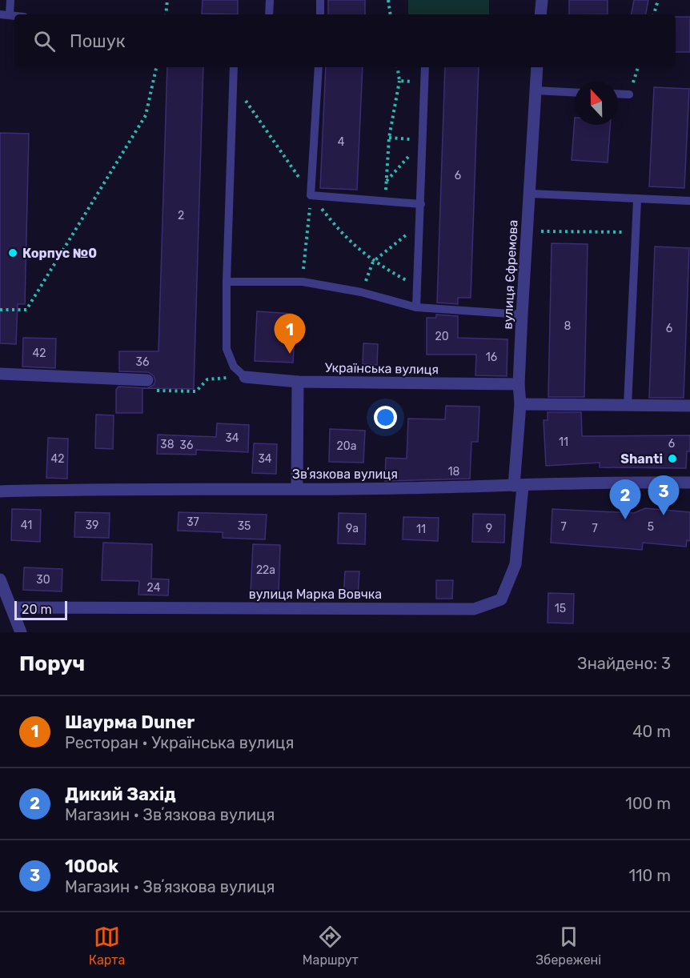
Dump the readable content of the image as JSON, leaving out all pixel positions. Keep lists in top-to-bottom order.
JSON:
{
  "streets": {
    "street": [
      "вулиця Єфремова",
      "Українська вулиця",
      "Звʼязкова вулиця",
      "вулиця Марка Вовчка"
    ]
  },
  "crossings": [
    ["вулиця Єфремова", "Українська вулиця"],
    ["вулиця Єфремова", "Звʼязкова вулиця"],
    ["вулиця Єфремова", "вулиця Марка Вовчка"],
    ["Звʼязкова вулиця", "вулиця Марка Вовчка"]
  ],
  "places": ["Корпус №0", "Shanti"],
  "house_numbers": [
    "4",
    "6",
    "2",
    "8",
    "6",
    "20",
    "42",
    "16",
    "36",
    "34",
    "11",
    "6",
    "38",
    "36",
    "20а",
    "42",
    "34",
    "18",
    "37",
    "41",
    "39",
    "35",
    "7",
    "5",
    "9а",
    "9",
    "7",
    "11",
    "22а",
    "30",
    "24",
    "15"
  ],
  "scale_bar": "20 m",
  "north": "top",
  "page": {
    "search": "Пошук",
    "pins": ["1", "3", "2"],
    "scale": "20 m",
    "heading": ["Поруч", "Знайдено: 3"],
    "list": [
      {
        "mark": "1",
        "name": "Шаурма Duner",
        "note": "Ресторан · Українська вулиця",
        "value": "40 m"
      },
      {
        "mark": "2",
        "name": "Дикий Захід",
        "note": "Магазин · Звʼязкова вулиця",
        "value": "100 m"
      },
      {
        "mark": "3",
        "name": "100ok",
        "note": "Магазин · Звʼязкова вулиця",
        "value": "110 m"
      }
    ],
    "nav": ["Карта", "Маршрут", "Збережені"]
  }
}
